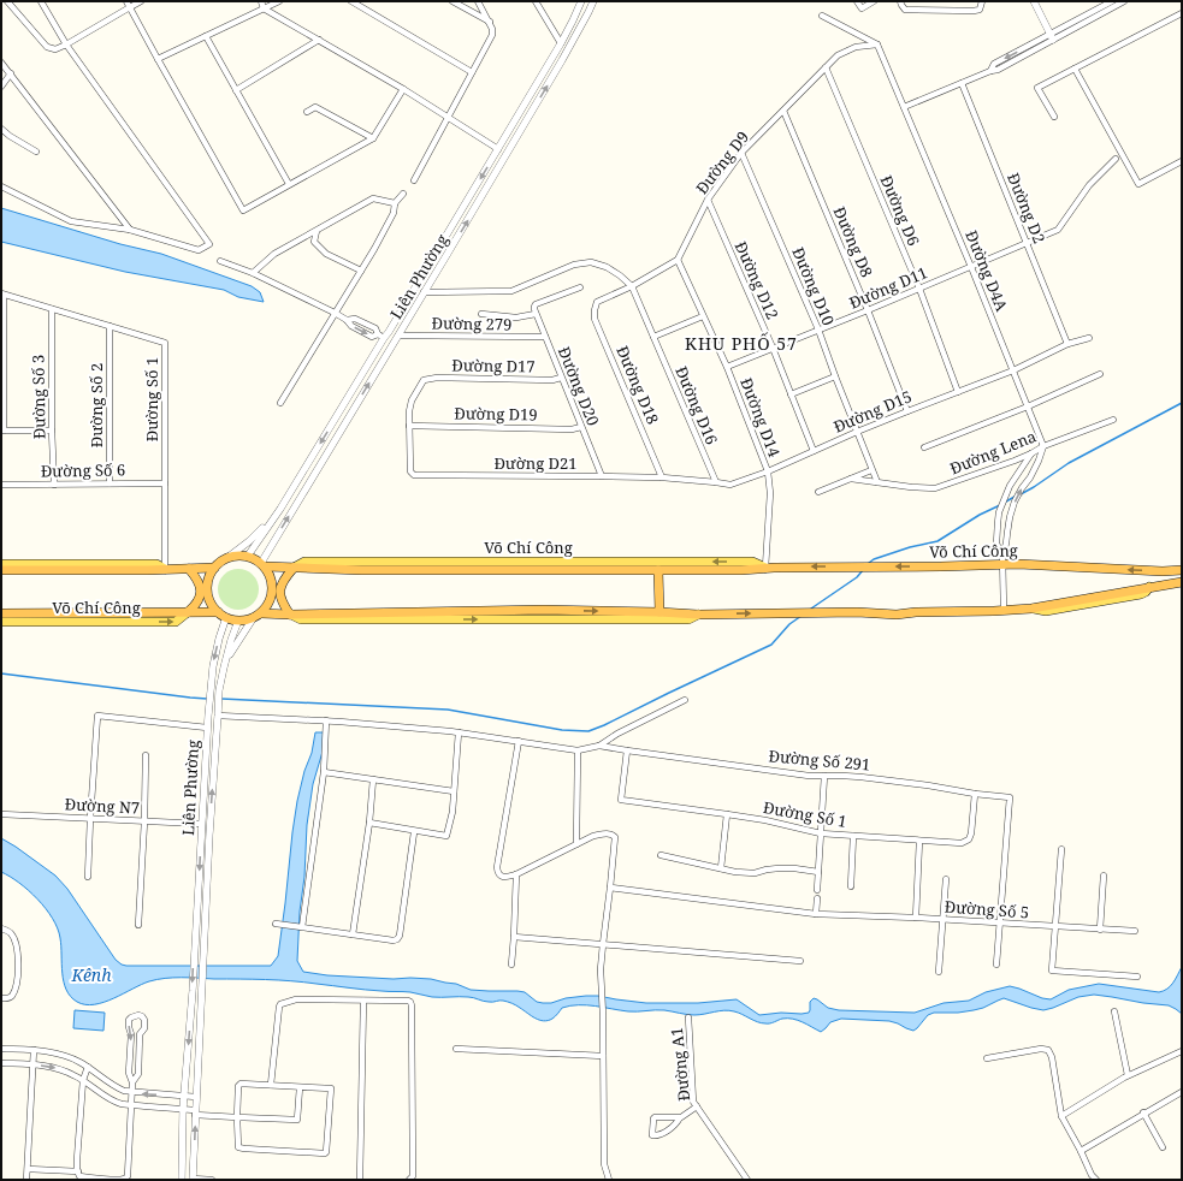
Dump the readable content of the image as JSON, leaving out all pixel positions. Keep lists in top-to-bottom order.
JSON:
{
  "streets": {
    "highway": ["Võ Chí Công"],
    "street": [
      "Đường D9",
      "Đường D2",
      "Đường D6",
      "Đường D8",
      "Đường D4A",
      "Liên Phường",
      "Đường D12",
      "Đường D10",
      "Đường D11",
      "Đường 279",
      "Đường D17",
      "Đường D18",
      "Đường D20",
      "Đường Số 3",
      "Đường Số 1",
      "Đường Số 2",
      "Đường D16",
      "Đường D15",
      "Đường D19",
      "Đường D14",
      "Đường Lena",
      "Đường D21",
      "Đường Số 6",
      "Đường Số 291",
      "Đường N7",
      "Đường Số 5",
      "Đường A1"
    ]
  },
  "crossings": [
    ["Đường D9", "Đường D6"],
    ["Đường D9", "Đường D8"],
    ["Đường D9", "Đường D4A"],
    ["Đường D9", "Đường D12"],
    ["Đường D9", "Đường D10"],
    ["Đường D9", "Đường D14"],
    ["Đường D2", "Đường D11"],
    ["Đường D2", "Đường D15"],
    ["Đường D6", "Đường D11"],
    ["Đường D6", "Đường D15"],
    ["Đường D8", "Đường D11"],
    ["Đường D8", "Đường D15"],
    ["Đường D4A", "Đường D11"],
    ["Đường D4A", "Đường D15"],
    ["Đường D4A", "Đường Lena"],
    ["Liên Phường", "Đường 279"],
    ["Liên Phường", "Võ Chí Công"],
    ["Liên Phường", "Đường N7"],
    ["Đường D12", "Đường D11"],
    ["Đường D12", "Đường D15"],
    ["Đường D10", "Đường D11"],
    ["Đường D10", "Đường D15"],
    ["Đường D10", "Đường Lena"],
    ["Đường D11", "Đường D14"],
    ["Đường 279", "Đường D20"],
    ["Đường D17", "Đường D20"],
    ["Đường D17", "Đường D19"],
    ["Đường D17", "Đường D21"],
    ["Đường D18", "Đường D16"],
    ["Đường D18", "Đường D15"],
    ["Đường D18", "Đường D21"],
    ["Đường D20", "Đường D19"],
    ["Đường D20", "Đường D21"],
    ["Đường Số 3", "Đường Số 1"],
    ["Đường Số 3", "Đường Số 6"],
    ["Đường Số 1", "Đường Số 2"],
    ["Đường Số 1", "Đường Số 6"],
    ["Đường Số 1", "Đường Số 291"],
    ["Đường Số 2", "Đường Số 6"],
    ["Đường D16", "Đường D15"],
    ["Đường D15", "Đường D14"],
    ["Đường D15", "Đường D21"],
    ["Đường D19", "Đường D21"],
    ["Đường D14", "Võ Chí Công"],
    ["Đường Số 291", "Đường Số 5"]
  ],
  "districts": ["KHU PHỐ 57"],
  "water": ["Kênh"]
}
